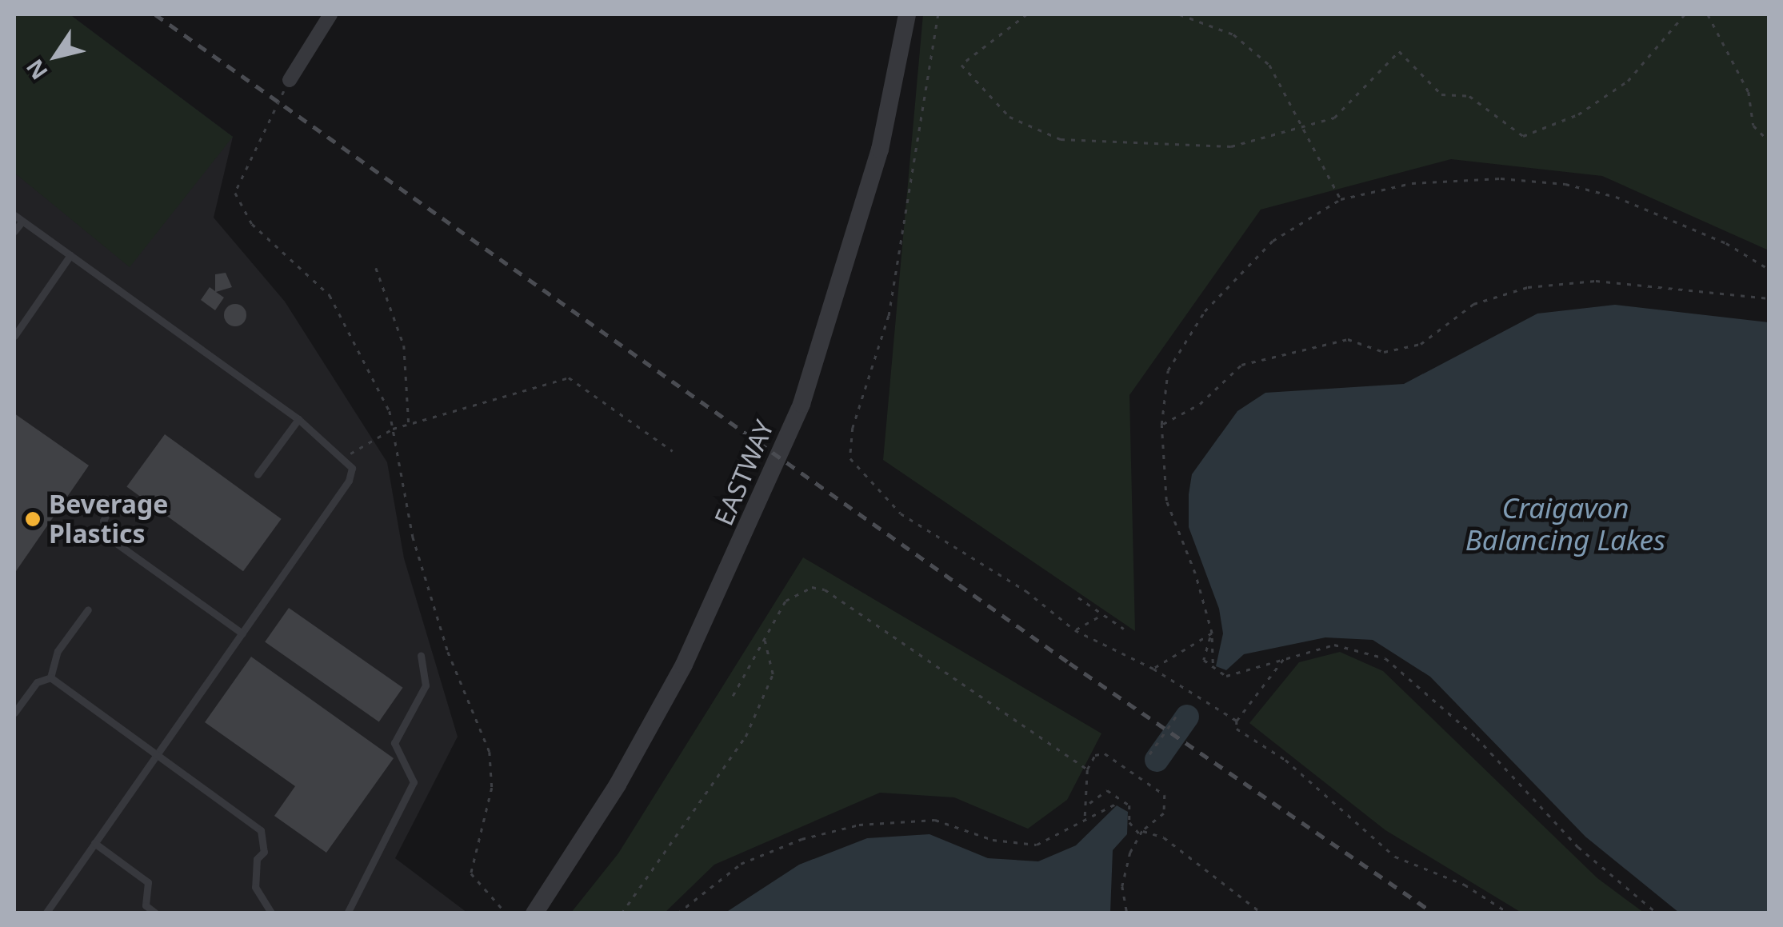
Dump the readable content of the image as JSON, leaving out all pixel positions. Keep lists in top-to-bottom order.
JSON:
{
  "streets": {
    "street": ["EASTWAY"]
  },
  "water": ["Craigavon Balancing Lakes"],
  "places": ["Beverage Plastics"],
  "north": "bottom left"
}
